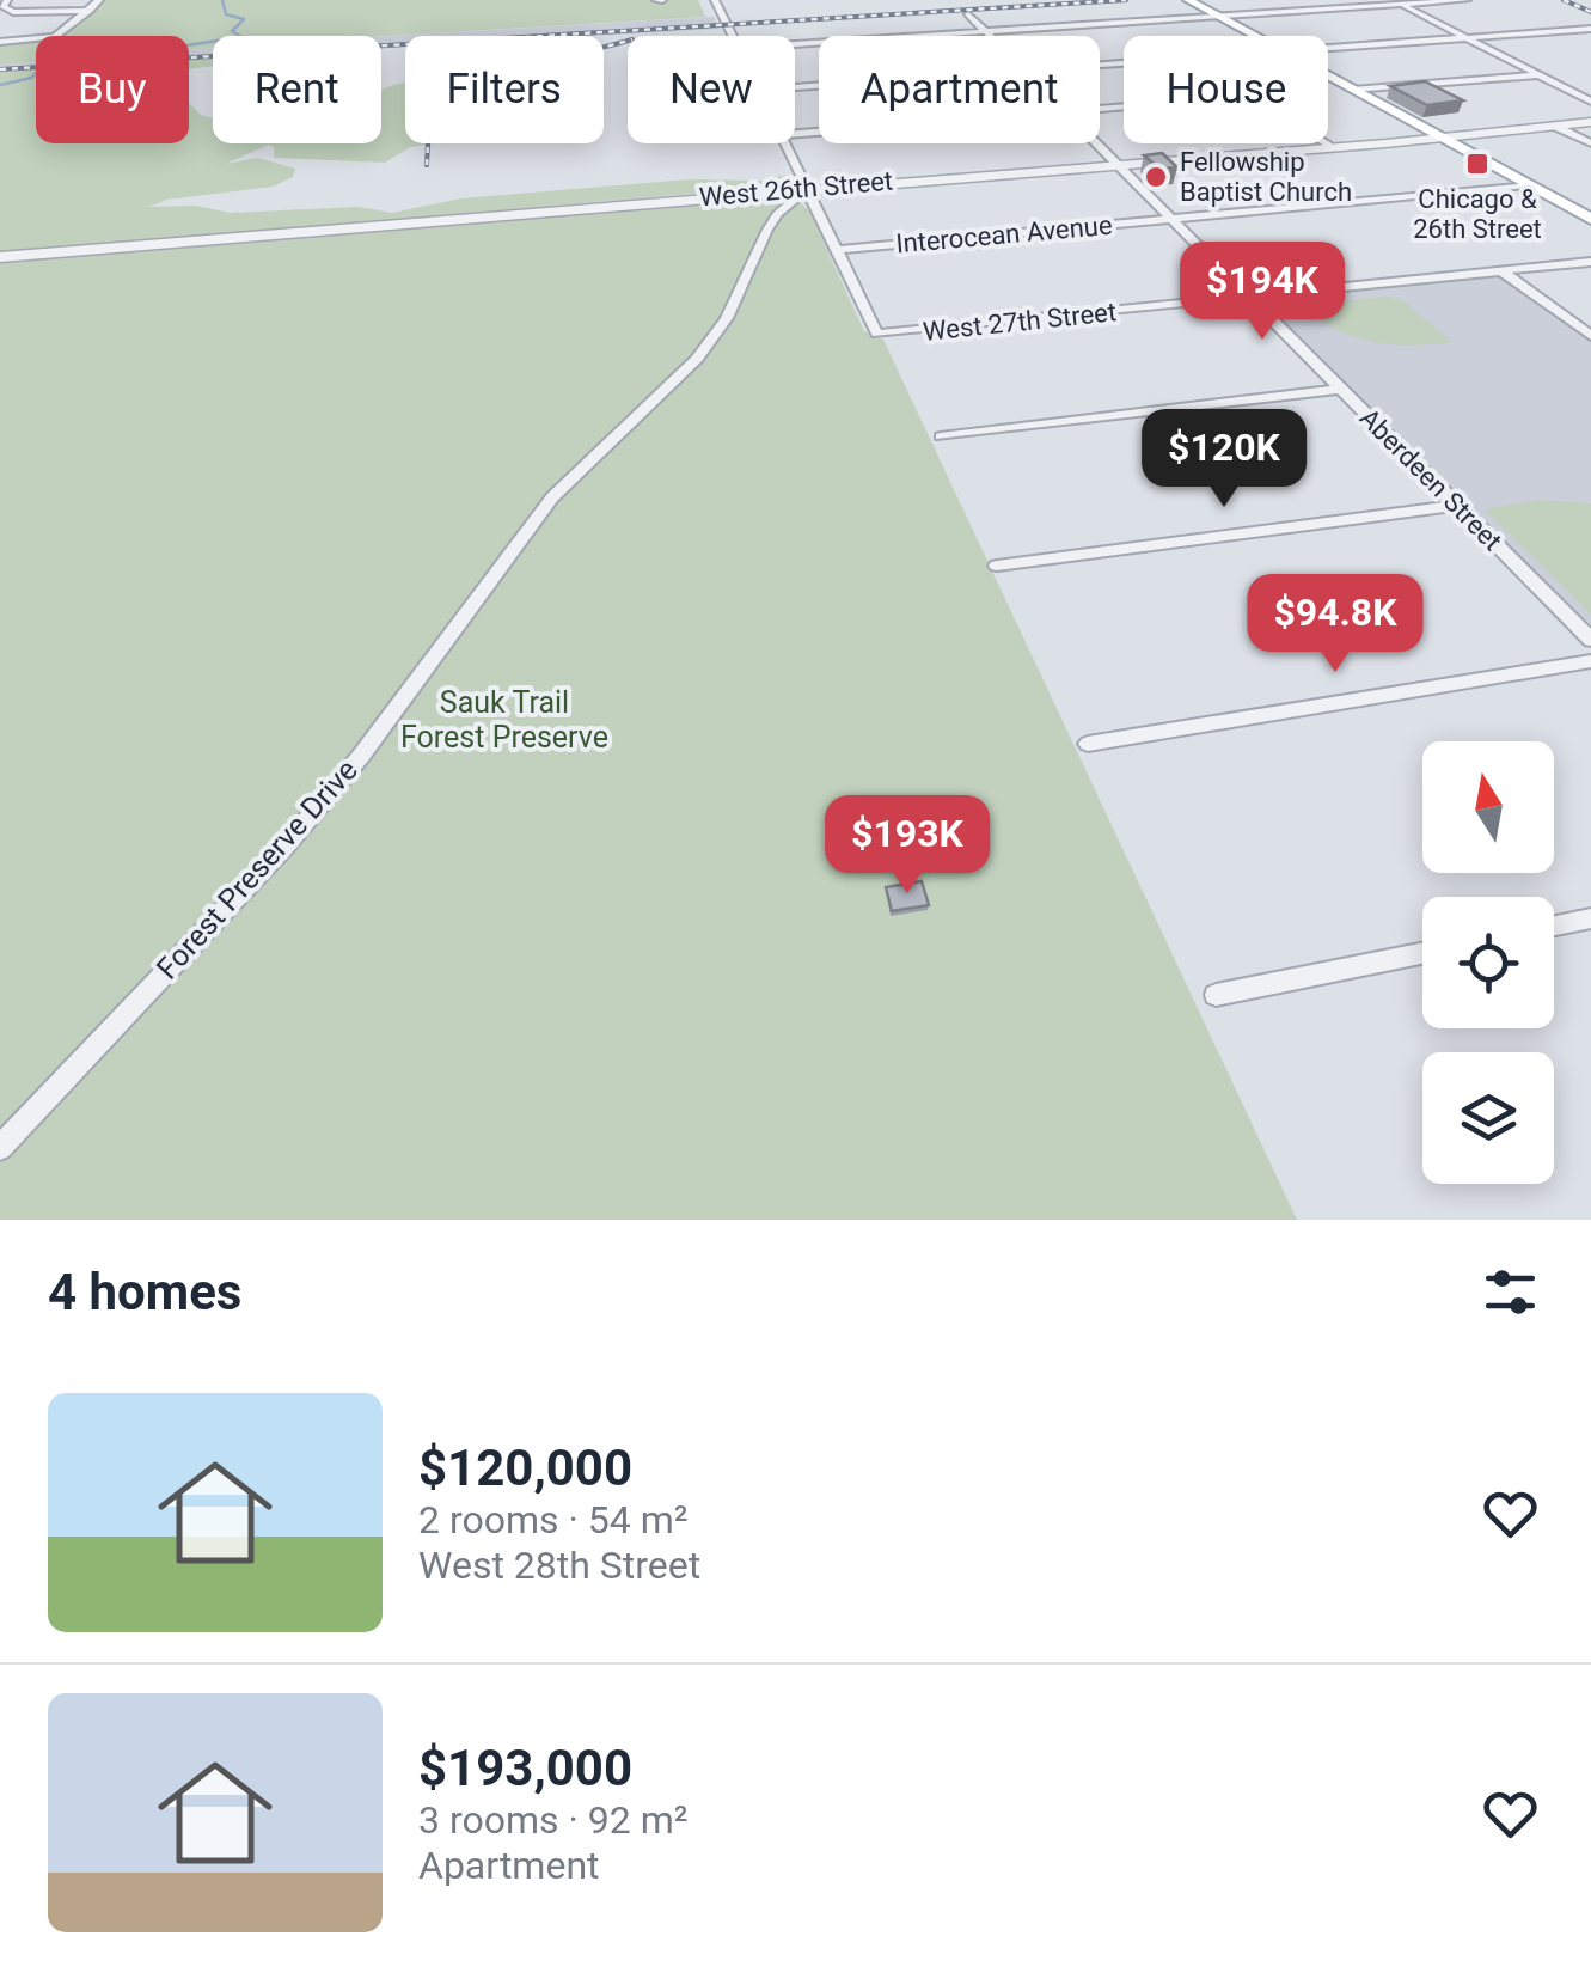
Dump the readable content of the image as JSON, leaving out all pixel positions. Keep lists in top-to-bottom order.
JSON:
{
  "streets": {
    "street": [
      "West 26th Street",
      "Interocean Avenue",
      "West 27th Street",
      "Aberdeen Street",
      "Forest Preserve Drive"
    ]
  },
  "crossings": [
    ["West 26th Street", "Aberdeen Street"],
    ["West 26th Street", "Forest Preserve Drive"],
    ["Interocean Avenue", "West 27th Street"],
    ["Interocean Avenue", "Aberdeen Street"],
    ["West 27th Street", "Aberdeen Street"]
  ],
  "parks": ["Sauk Trail Forest Preserve"],
  "places": {
    "transit": ["Chicago & 26th Street"],
    "other": ["Fellowship Baptist Church"]
  },
  "north": "top",
  "page": {
    "chip": [
      "Buy",
      "Rent",
      "Filters",
      "New",
      "Apartment",
      "House"
    ],
    "price": [
      "$194K",
      "$120K",
      "$94.8K",
      "$193K"
    ],
    "heading": "4 homes",
    "list": [
      {
        "name": "$120,000",
        "note": "2 rooms · 54 m² · West 28th Street"
      },
      {
        "name": "$193,000",
        "note": "3 rooms · 92 m² · Apartment"
      }
    ]
  }
}
